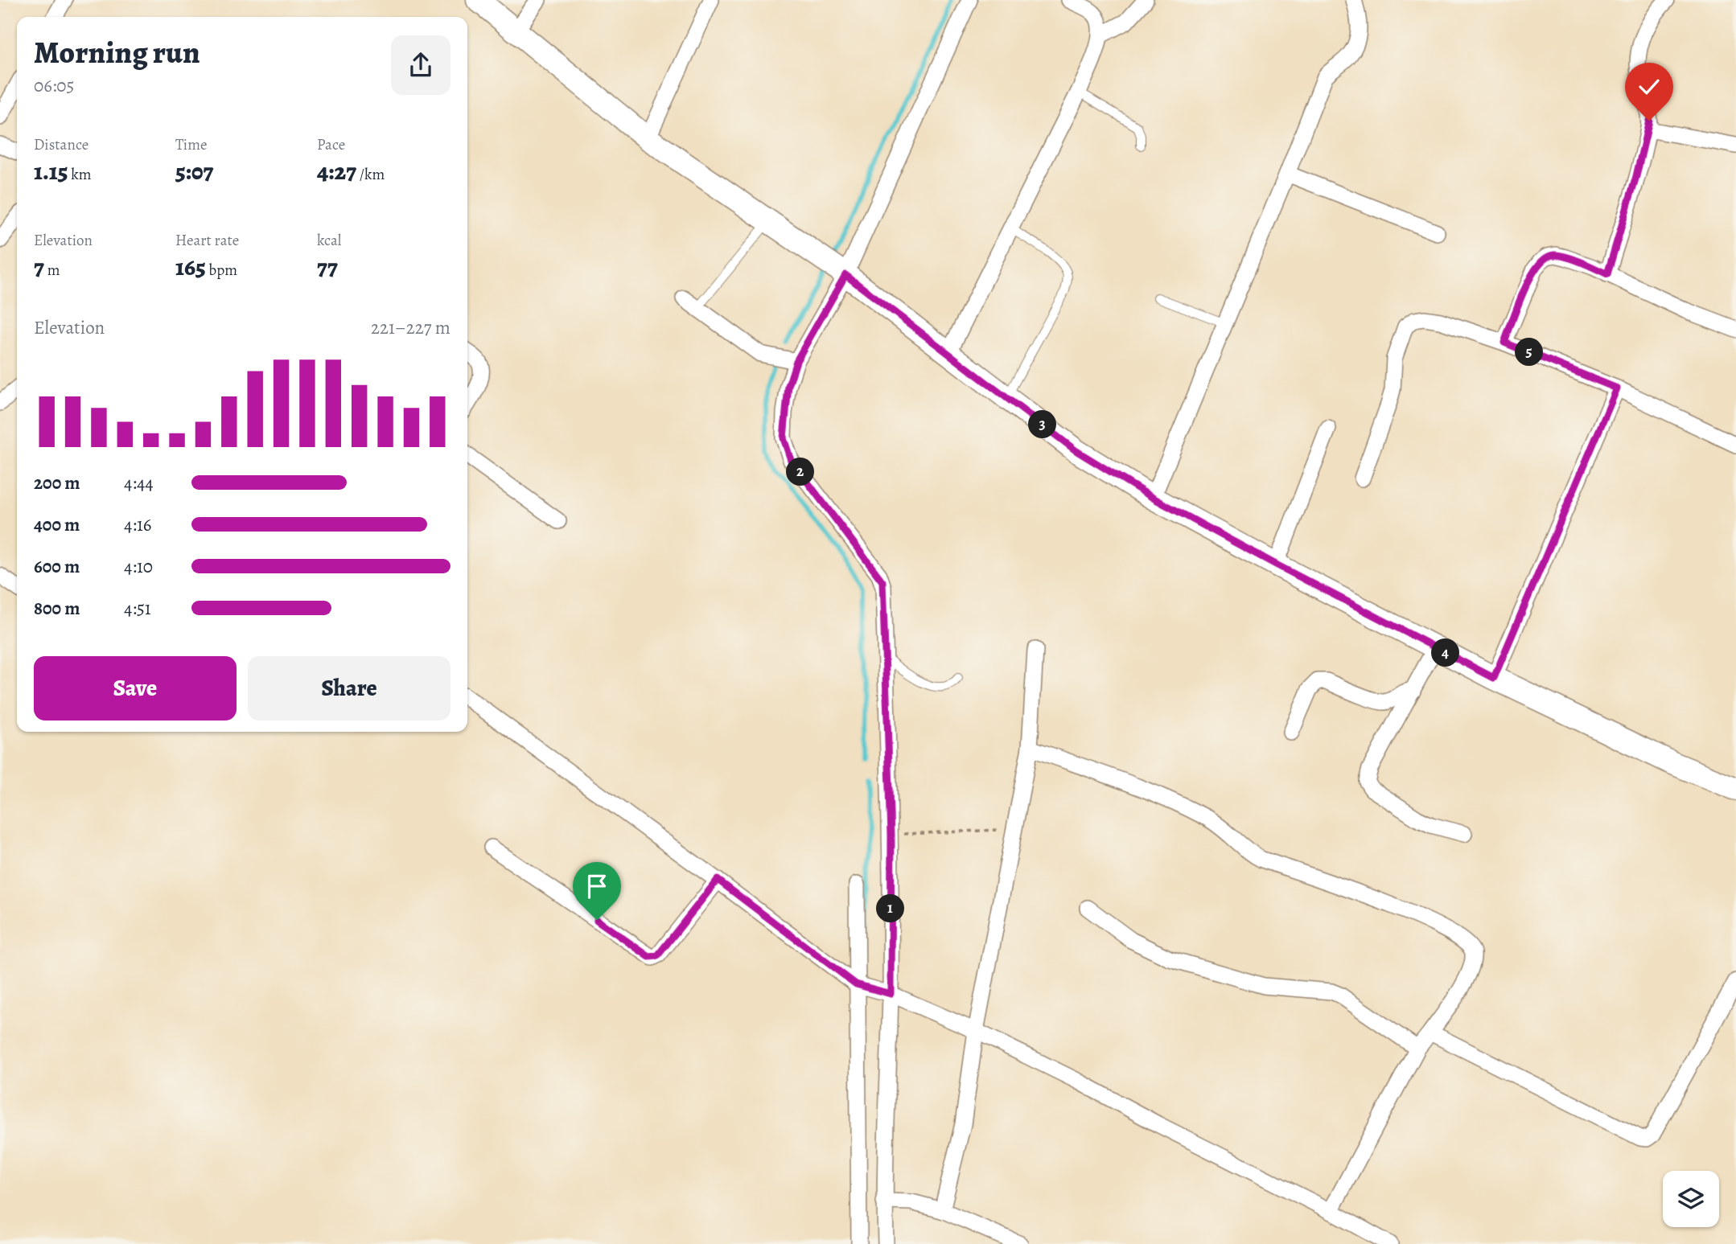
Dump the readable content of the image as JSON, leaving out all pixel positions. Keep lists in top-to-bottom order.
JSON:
{
  "page": {
    "heading": ["Morning run", "06:05"],
    "stats": [
      ["Distance", "1.15 km"],
      ["Time", "5:07"],
      ["Pace", "4:27 /km"],
      ["Elevation", "7 m"],
      ["Heart rate", "165 bpm"],
      ["kcal", "77"]
    ],
    "chart": ["Elevation", "221–227 m"],
    "pins": [
      "5",
      "3",
      "2",
      "4",
      "1"
    ],
    "list": [
      {
        "name": "200 m",
        "note": "4:44"
      },
      {
        "name": "400 m",
        "note": "4:16"
      },
      {
        "name": "600 m",
        "note": "4:10"
      },
      {
        "name": "800 m",
        "note": "4:51"
      }
    ],
    "buttons": ["Save", "Share"]
  }
}
